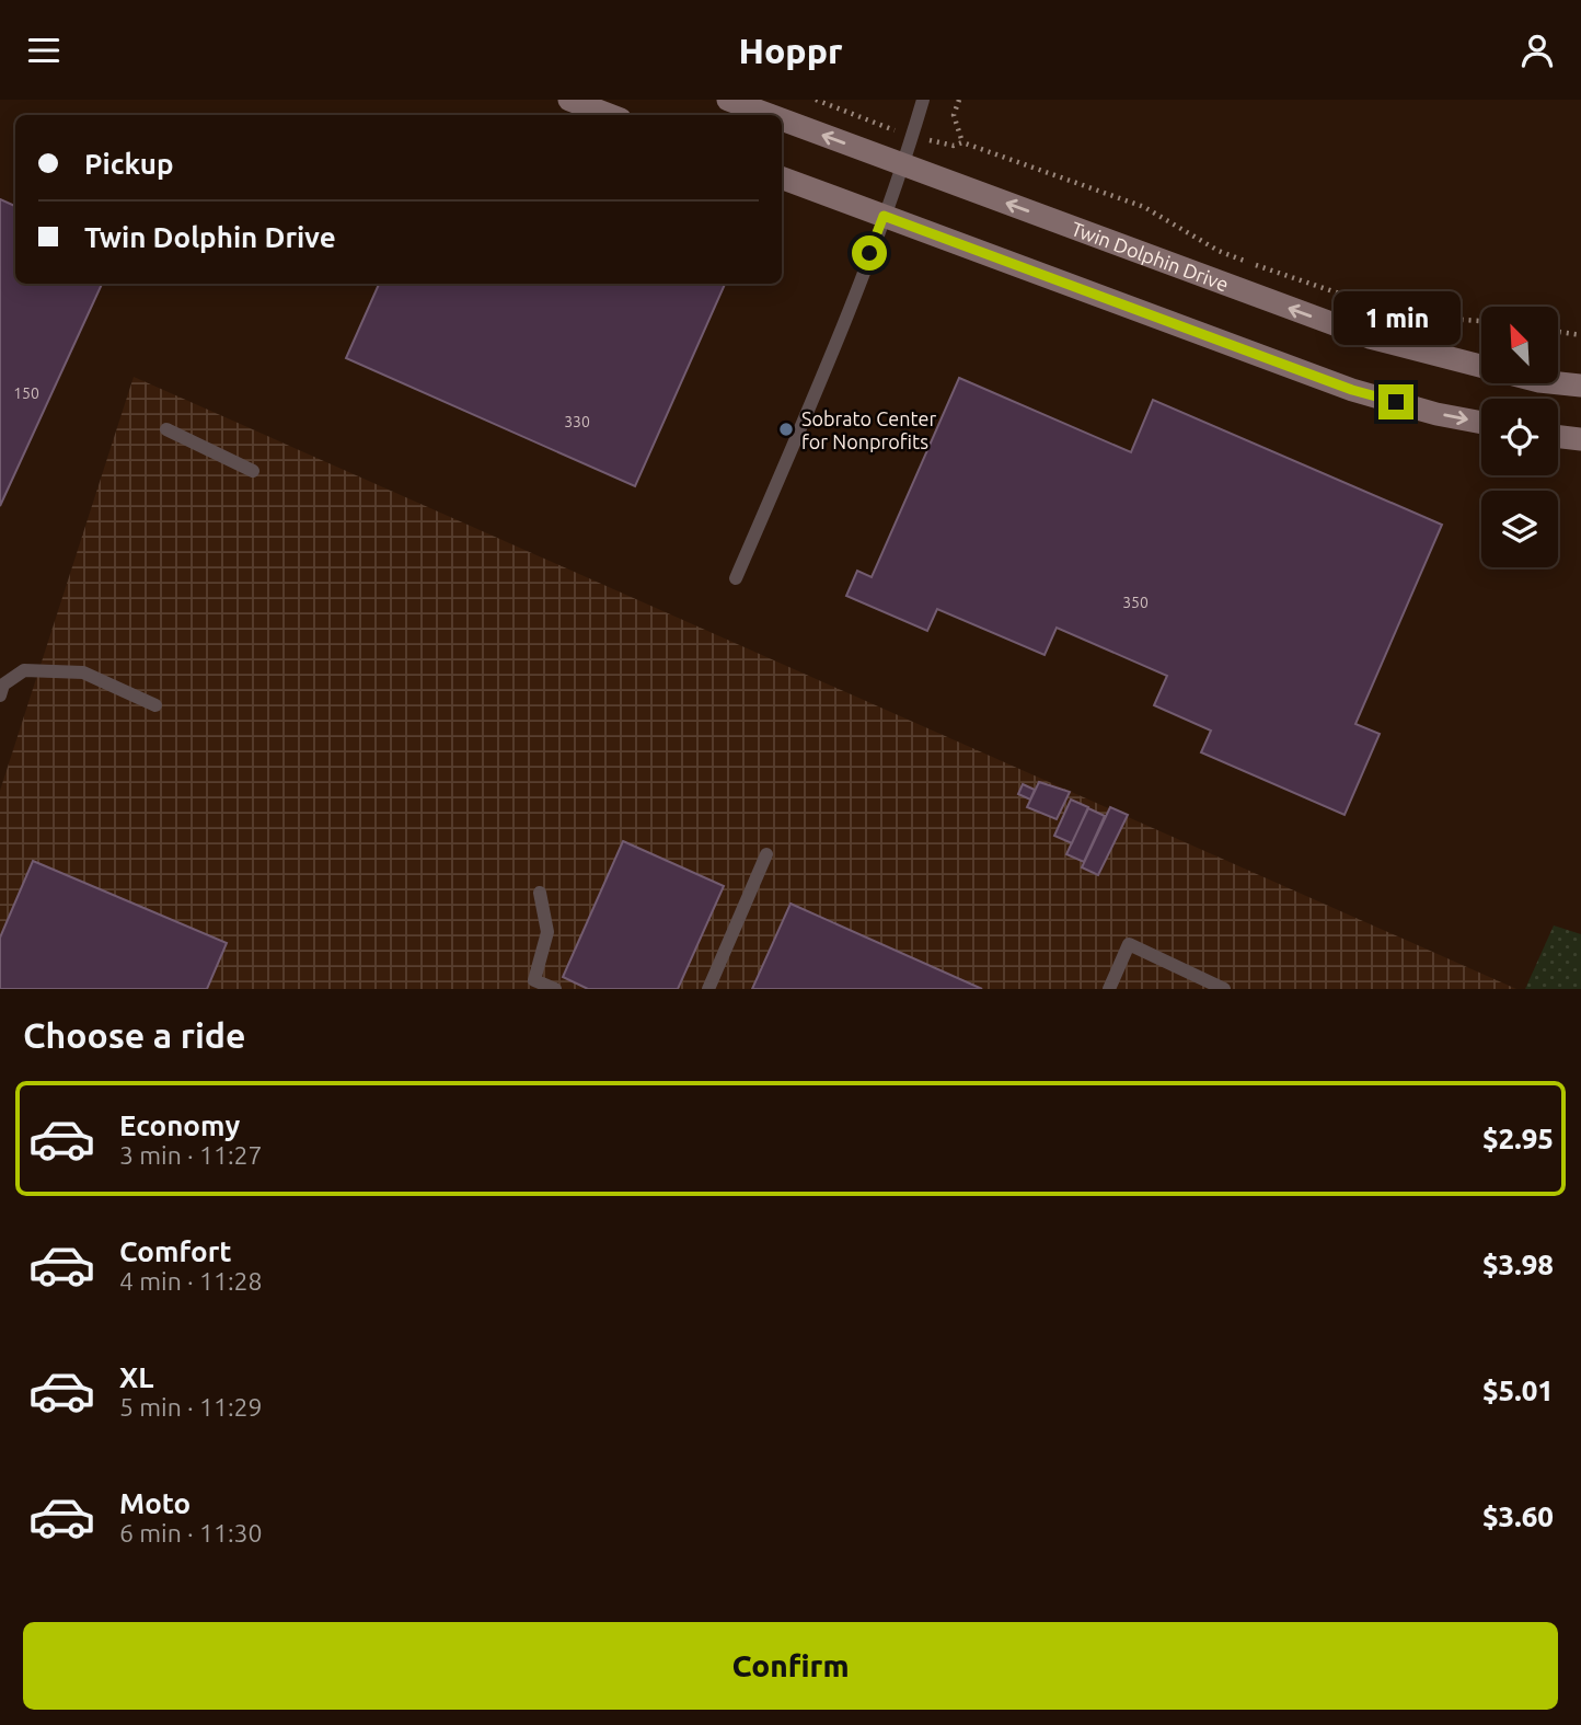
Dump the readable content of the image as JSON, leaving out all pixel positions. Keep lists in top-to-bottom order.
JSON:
{
  "streets": {
    "main road": ["Twin Dolphin Drive"]
  },
  "places": ["Sobrato Center for Nonprofits"],
  "house_numbers": ["150", "330", "350"],
  "north": "top left",
  "page": {
    "header": "Hoppr",
    "banner": ["Pickup", "Twin Dolphin Drive"],
    "bubble": "1 min",
    "heading": "Choose a ride",
    "list": [
      {
        "name": "Economy",
        "note": "3 min · 11:27",
        "value": "$2.95"
      },
      {
        "name": "Comfort",
        "note": "4 min · 11:28",
        "value": "$3.98"
      },
      {
        "name": "XL",
        "note": "5 min · 11:29",
        "value": "$5.01"
      },
      {
        "name": "Moto",
        "note": "6 min · 11:30",
        "value": "$3.60"
      }
    ],
    "buttons": "Confirm"
  }
}
